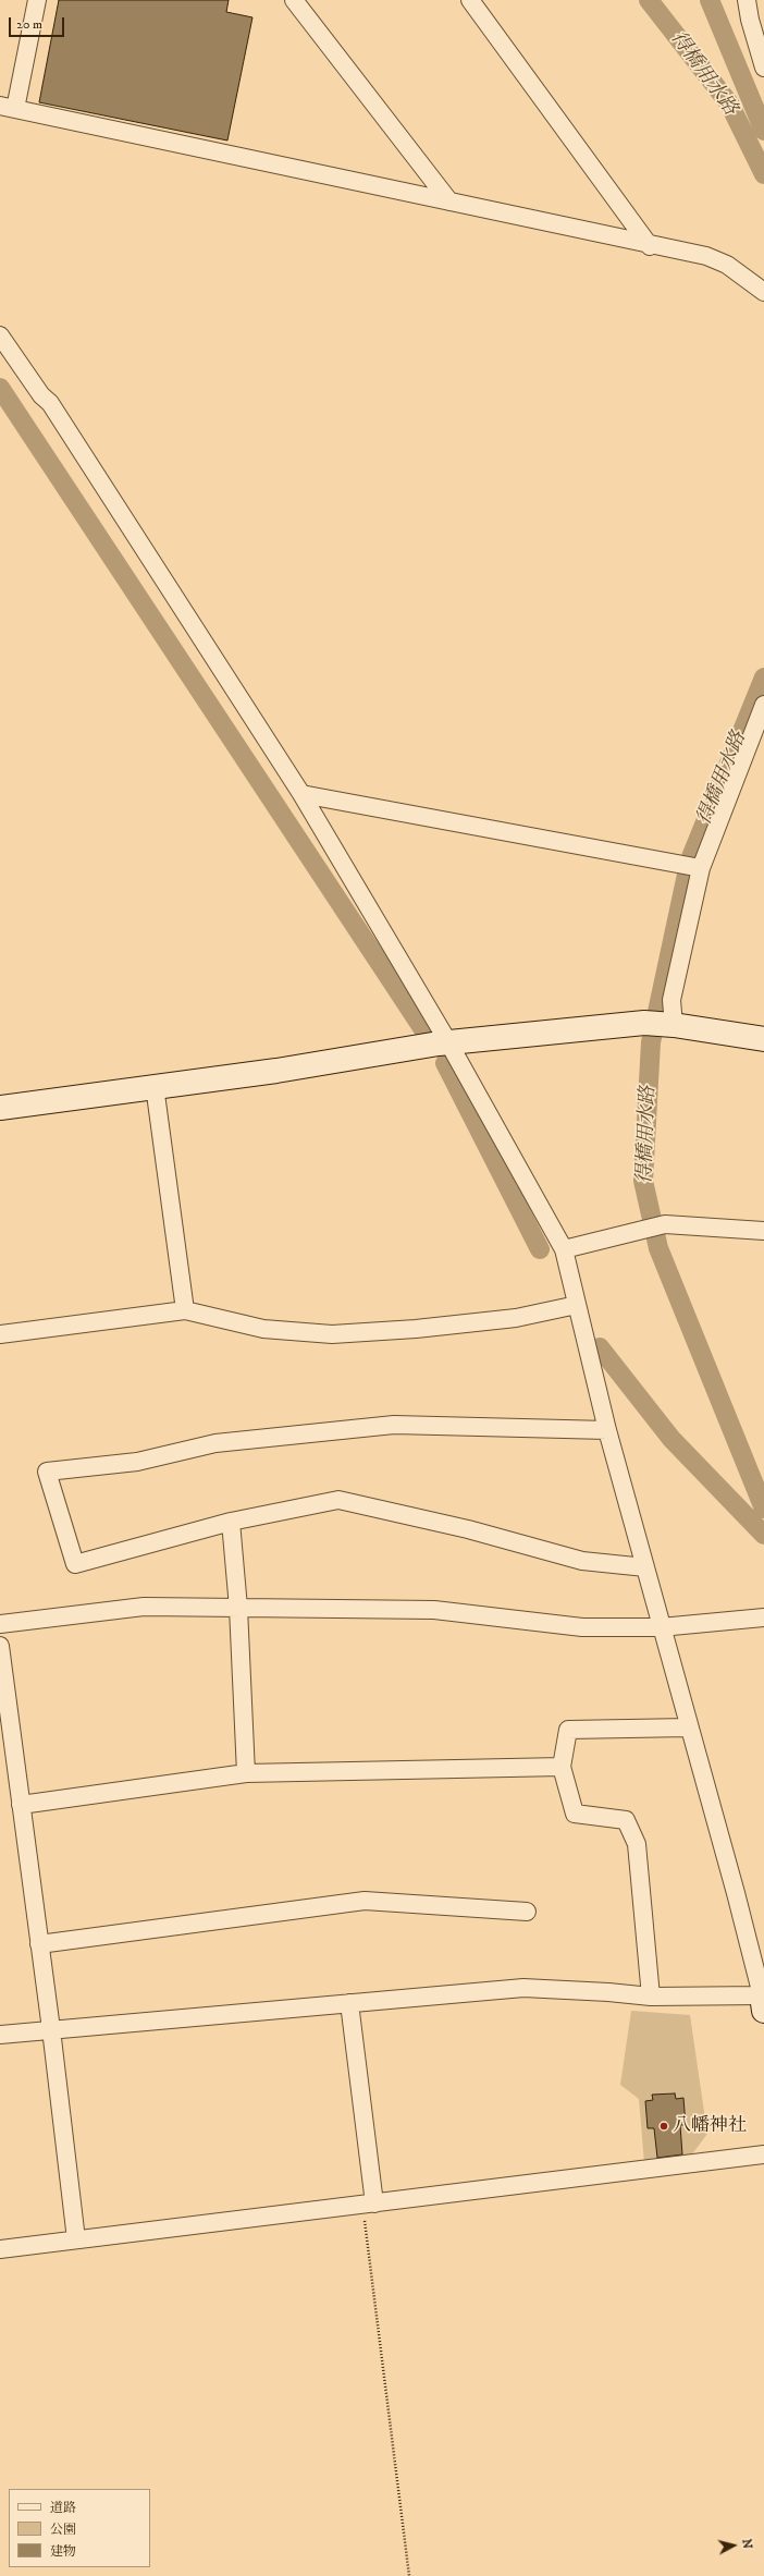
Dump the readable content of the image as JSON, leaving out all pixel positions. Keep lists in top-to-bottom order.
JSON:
{
  "water": ["得橋用水路"],
  "places": ["八幡神社"],
  "legend": ["道路", "公園", "建物"],
  "scale_bar": "20 m",
  "north": "right"
}
